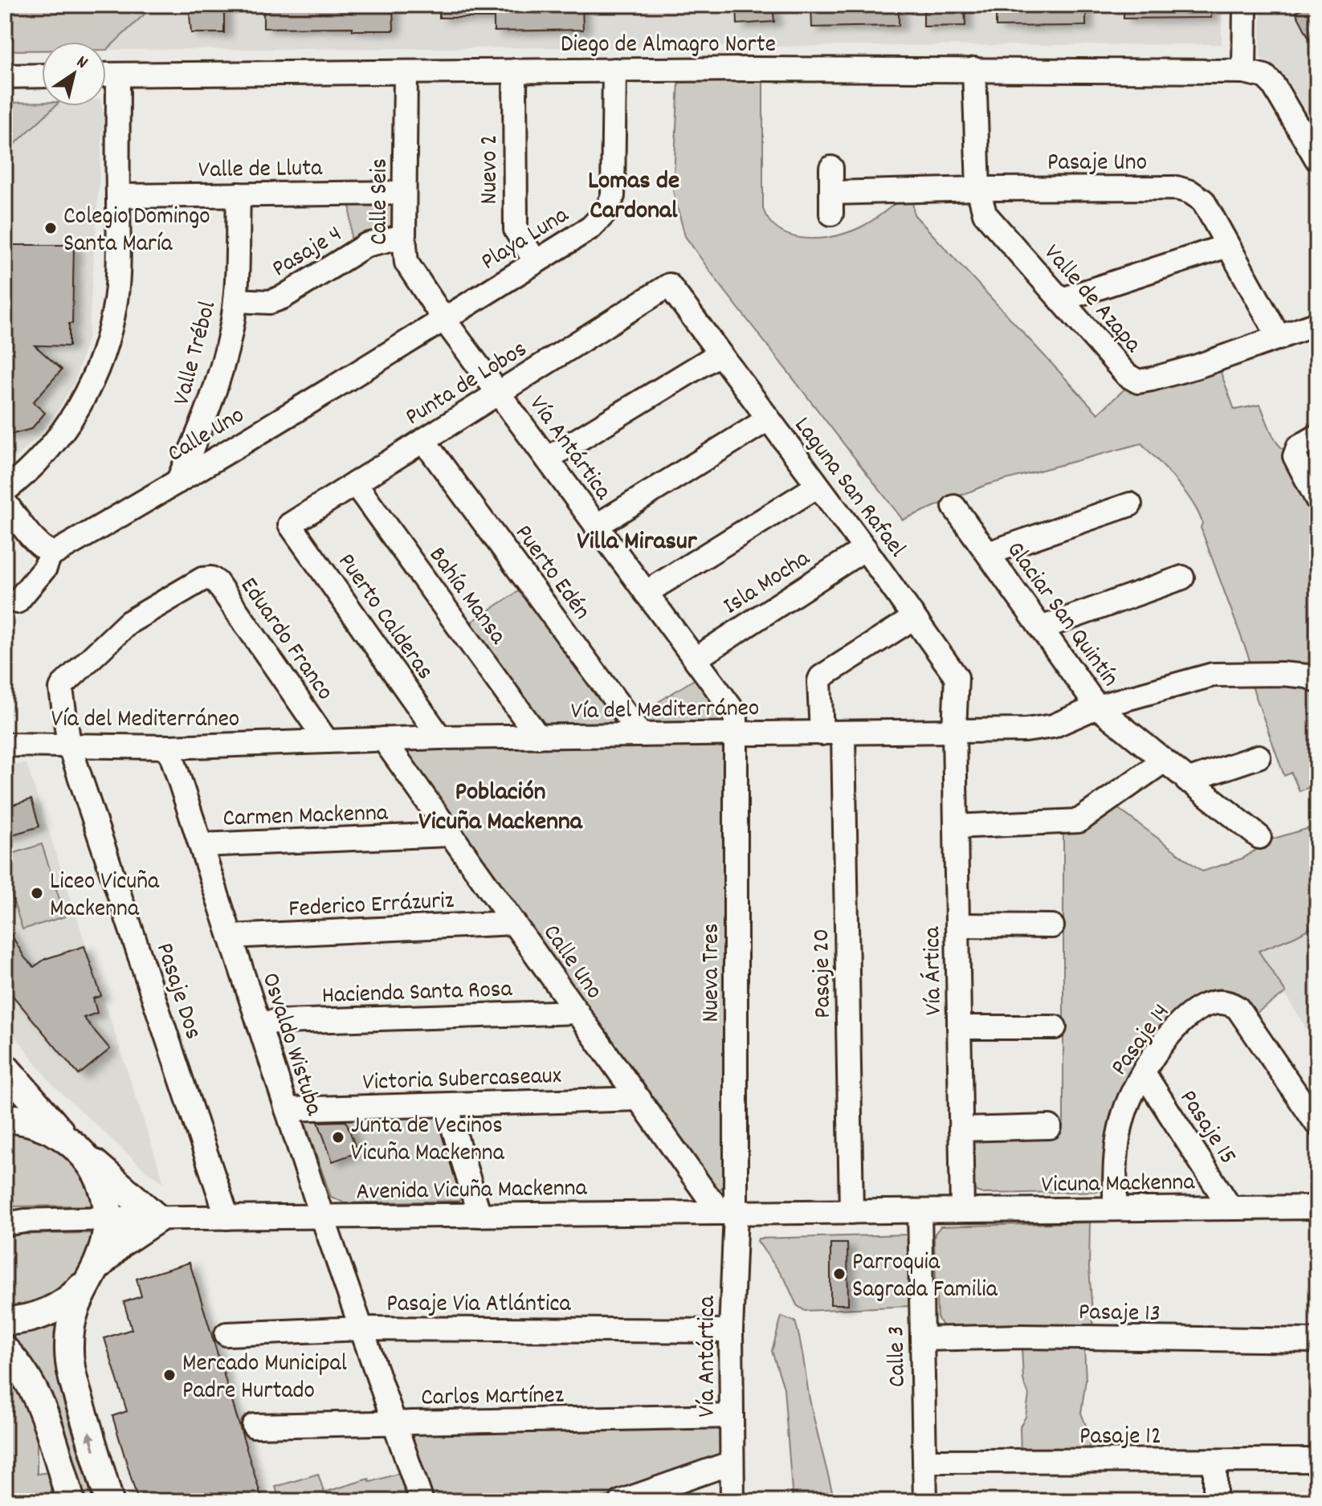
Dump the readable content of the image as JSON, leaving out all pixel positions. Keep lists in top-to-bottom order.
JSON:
{
  "streets": {
    "street": [
      "Diego de Almagro Norte",
      "Pasaje Uno",
      "Valle de Lluta",
      "Nuevo 2",
      "Calle Seis",
      "Playa Luna",
      "Pasaje 4",
      "Valle de Azapa",
      "Valle Trébol",
      "Punta de Lobos",
      "Calle Uno",
      "Vía Antártica",
      "Laguna San Rafael",
      "Puerto Edén",
      "Isla Mocha",
      "Bahía Mansa",
      "Glaciar San Quintín",
      "Puerto Calderas",
      "Eduardo Franco",
      "Vía del Mediterráneo",
      "Carmen Mackenna",
      "Federico Errázuriz",
      "Vía Ártica",
      "Nueva Tres",
      "Pasaje 20",
      "Pasaje Dos",
      "Hacienda Santa Rosa",
      "Pasaje 14",
      "Osvaldo Wistuba",
      "Victoria Subercaseaux",
      "Pasaje 15",
      "Vicuna Mackenna",
      "Avenida Vicuña Mackenna",
      "Pasaje Via Atlántica",
      "Pasaje 13",
      "Calle 3",
      "Carlos Martínez",
      "Pasaje 12"
    ]
  },
  "crossings": [
    ["Diego de Almagro Norte", "Nuevo 2"],
    ["Diego de Almagro Norte", "Calle Seis"],
    ["Diego de Almagro Norte", "Playa Luna"],
    ["Diego de Almagro Norte", "Valle de Azapa"],
    ["Pasaje Uno", "Valle de Azapa"],
    ["Valle de Lluta", "Calle Seis"],
    ["Valle de Lluta", "Valle Trébol"],
    ["Nuevo 2", "Playa Luna"],
    ["Calle Seis", "Playa Luna"],
    ["Calle Seis", "Pasaje 4"],
    ["Calle Seis", "Calle Uno"],
    ["Calle Seis", "Vía Antártica"],
    ["Playa Luna", "Calle Uno"],
    ["Playa Luna", "Vía Antártica"],
    ["Pasaje 4", "Valle Trébol"],
    ["Valle Trébol", "Calle Uno"],
    ["Punta de Lobos", "Vía Antártica"],
    ["Punta de Lobos", "Laguna San Rafael"],
    ["Punta de Lobos", "Puerto Edén"],
    ["Punta de Lobos", "Bahía Mansa"],
    ["Punta de Lobos", "Puerto Calderas"],
    ["Calle Uno", "Vía Antártica"],
    ["Calle Uno", "Vía del Mediterráneo"],
    ["Calle Uno", "Carmen Mackenna"],
    ["Calle Uno", "Federico Errázuriz"],
    ["Calle Uno", "Nueva Tres"],
    ["Calle Uno", "Hacienda Santa Rosa"],
    ["Calle Uno", "Victoria Subercaseaux"],
    ["Calle Uno", "Avenida Vicuña Mackenna"],
    ["Vía Antártica", "Isla Mocha"],
    ["Vía Antártica", "Vía del Mediterráneo"],
    ["Vía Antártica", "Nueva Tres"],
    ["Vía Antártica", "Avenida Vicuña Mackenna"],
    ["Vía Antártica", "Pasaje Via Atlántica"],
    ["Vía Antártica", "Carlos Martínez"],
    ["Laguna San Rafael", "Isla Mocha"],
    ["Laguna San Rafael", "Vía del Mediterráneo"],
    ["Laguna San Rafael", "Vía Ártica"],
    ["Laguna San Rafael", "Pasaje 20"],
    ["Puerto Edén", "Vía del Mediterráneo"],
    ["Bahía Mansa", "Vía del Mediterráneo"],
    ["Glaciar San Quintín", "Vía del Mediterráneo"],
    ["Puerto Calderas", "Vía del Mediterráneo"],
    ["Eduardo Franco", "Vía del Mediterráneo"],
    ["Eduardo Franco", "Pasaje Dos"],
    ["Vía del Mediterráneo", "Vía Ártica"],
    ["Vía del Mediterráneo", "Nueva Tres"],
    ["Vía del Mediterráneo", "Pasaje 20"],
    ["Vía del Mediterráneo", "Pasaje Dos"],
    ["Vía del Mediterráneo", "Osvaldo Wistuba"],
    ["Carmen Mackenna", "Osvaldo Wistuba"],
    ["Federico Errázuriz", "Osvaldo Wistuba"],
    ["Vía Ártica", "Vicuna Mackenna"],
    ["Nueva Tres", "Avenida Vicuña Mackenna"],
    ["Pasaje 20", "Avenida Vicuña Mackenna"],
    ["Pasaje Dos", "Avenida Vicuña Mackenna"],
    ["Hacienda Santa Rosa", "Osvaldo Wistuba"],
    ["Pasaje 14", "Pasaje 15"],
    ["Pasaje 14", "Vicuna Mackenna"],
    ["Osvaldo Wistuba", "Victoria Subercaseaux"],
    ["Osvaldo Wistuba", "Avenida Vicuña Mackenna"],
    ["Osvaldo Wistuba", "Pasaje Via Atlántica"],
    ["Osvaldo Wistuba", "Carlos Martínez"],
    ["Pasaje 15", "Vicuna Mackenna"],
    ["Vicuna Mackenna", "Avenida Vicuña Mackenna"],
    ["Vicuna Mackenna", "Calle 3"],
    ["Avenida Vicuña Mackenna", "Calle 3"],
    ["Pasaje 13", "Calle 3"],
    ["Calle 3", "Pasaje 12"]
  ],
  "districts": ["Lomas de Cardonal", "Villa Mirasur", "Población Vicuña Mackenna"],
  "places": [
    "Colegio Domingo Santa María",
    "Liceo Vicuña Mackenna",
    "Junta de Vecinos Vicuña Mackenna",
    "Parroquia Sagrada Familia",
    "Mercado Municipal Padre Hurtado"
  ],
  "north": "top right"
}
